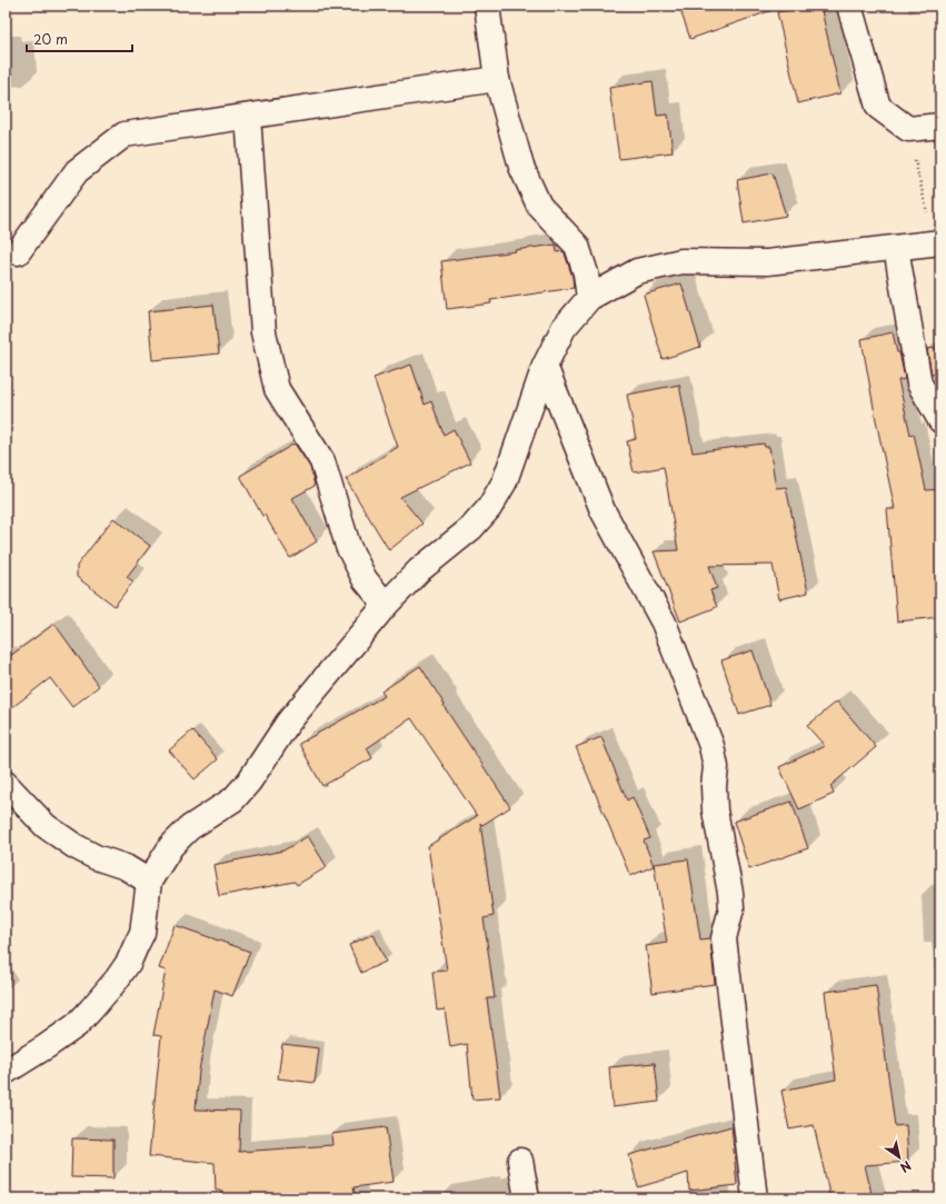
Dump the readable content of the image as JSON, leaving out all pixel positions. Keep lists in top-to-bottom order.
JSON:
{
  "scale_bar": "20 m",
  "north": "bottom right"
}
